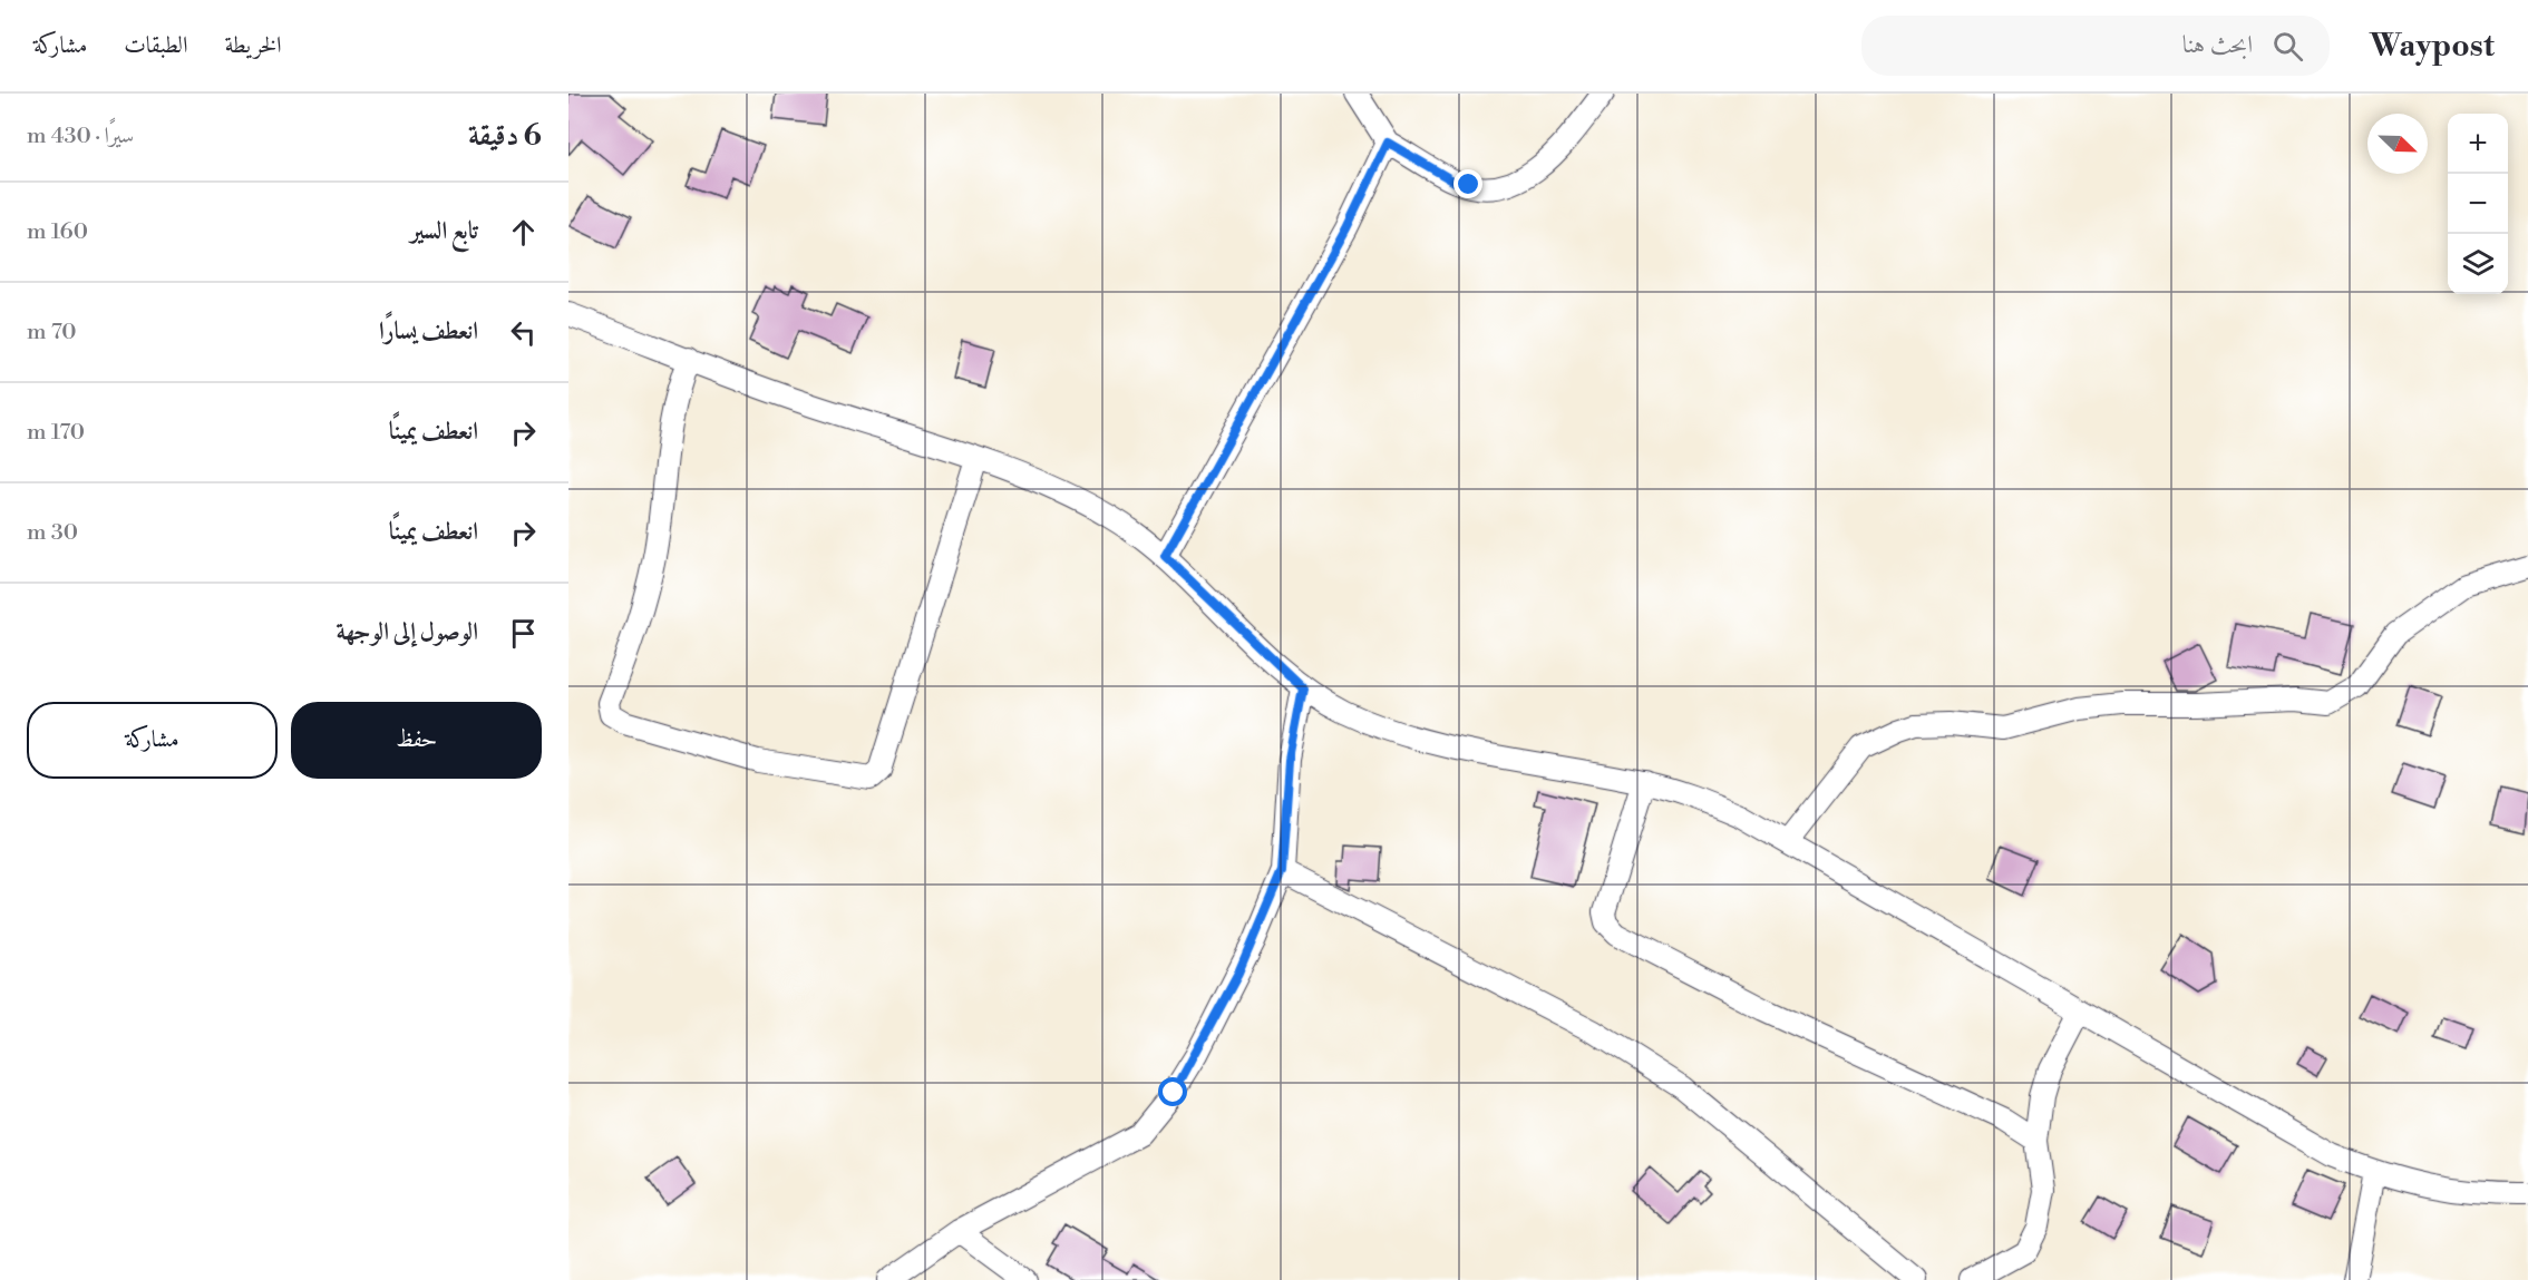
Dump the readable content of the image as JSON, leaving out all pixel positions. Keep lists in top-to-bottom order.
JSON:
{
  "north": "bottom right",
  "page": {
    "header": "Waypost",
    "search": "ابحث هنا",
    "nav": ["الخريطة", "الطبقات", "مشاركة"],
    "heading": ["6 دقيقة", "سيرًا · 430 m"],
    "map_buttons": ["+", "−"],
    "list": [
      ["تابع السير", "160 m"],
      ["انعطف يسارًا", "70 m"],
      ["انعطف يمينًا", "170 m"],
      ["انعطف يمينًا", "30 m"],
      "الوصول إلى الوجهة"
    ],
    "buttons": ["حفظ", "مشاركة"]
  }
}
